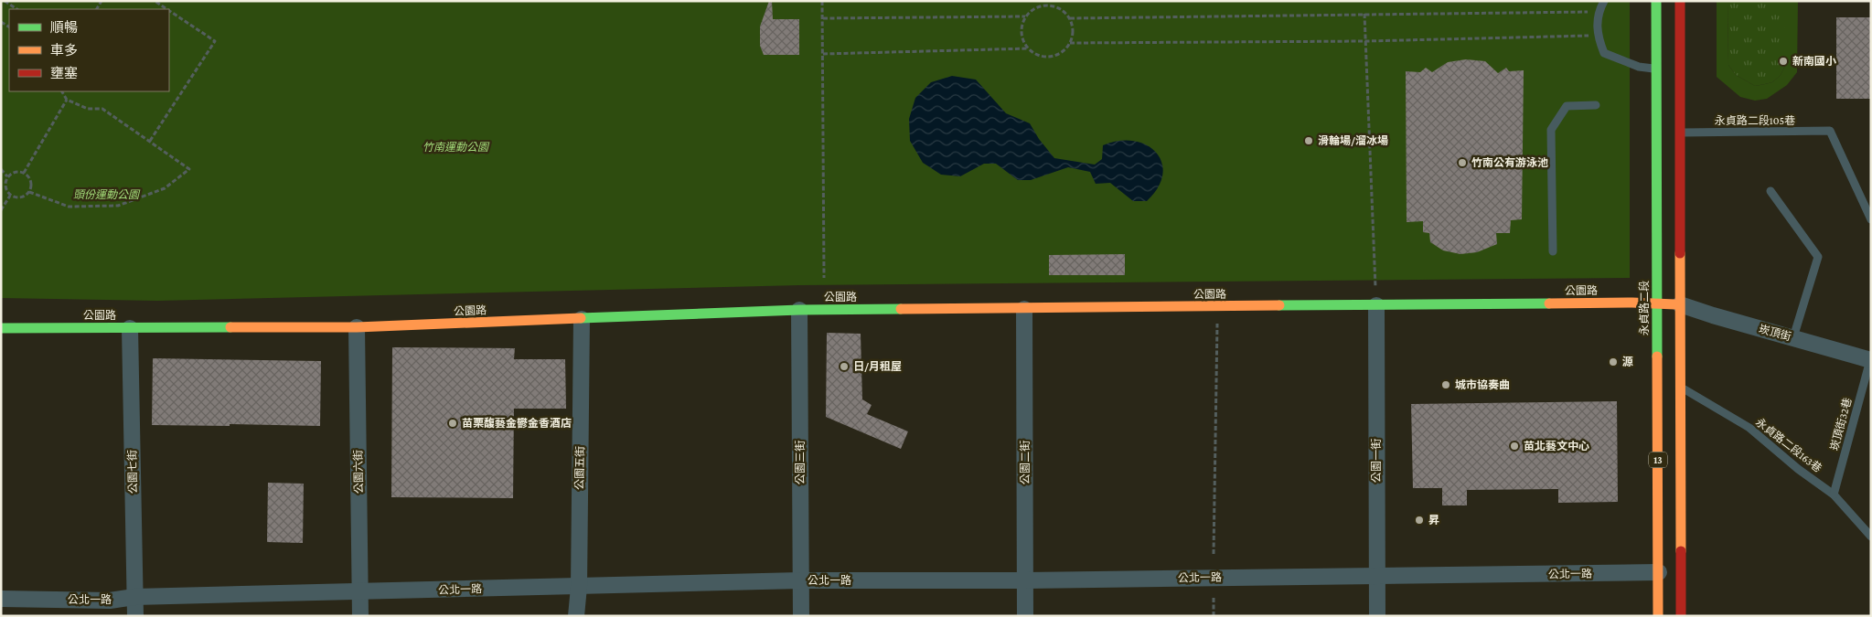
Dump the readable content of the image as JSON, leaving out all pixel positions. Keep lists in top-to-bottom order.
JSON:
{
  "streets": {
    "street": [
      "公園路",
      "永貞路二段",
      "崁頂街",
      "13",
      "公園一街",
      "公園三街",
      "公園二街",
      "公園五街",
      "公園七街",
      "公園六街",
      "公北一路"
    ],
    "lane": ["永貞路二段105巷", "崁頂街32巷", "永貞路二段163巷"]
  },
  "crossings": [
    ["永貞路二段105巷", "13"],
    ["公園路", "永貞路二段"],
    ["公園路", "崁頂街"],
    ["公園路", "13"],
    ["公園路", "公園一街"],
    ["公園路", "公園三街"],
    ["公園路", "公園二街"],
    ["公園路", "公園五街"],
    ["公園路", "公園七街"],
    ["公園路", "公園六街"],
    ["永貞路二段", "公北一路"],
    ["崁頂街", "崁頂街32巷"],
    ["崁頂街", "13"],
    ["崁頂街32巷", "永貞路二段163巷"],
    ["永貞路二段163巷", "13"],
    ["公園一街", "公北一路"],
    ["公園三街", "公北一路"],
    ["公園二街", "公北一路"],
    ["公園五街", "公北一路"],
    ["公園七街", "公北一路"],
    ["公園六街", "公北一路"]
  ],
  "parks": ["竹南運動公園", "頭份運動公園"],
  "places": [
    "新南國小",
    "滑輪場/溜冰場",
    "竹南公有游泳池",
    "源",
    "日/月租屋",
    "城市協奏曲",
    "苗栗馥藝金鬱金香酒店",
    "苗北藝文中心",
    "昇"
  ],
  "legend": ["順暢", "車多", "壅塞"]
}
